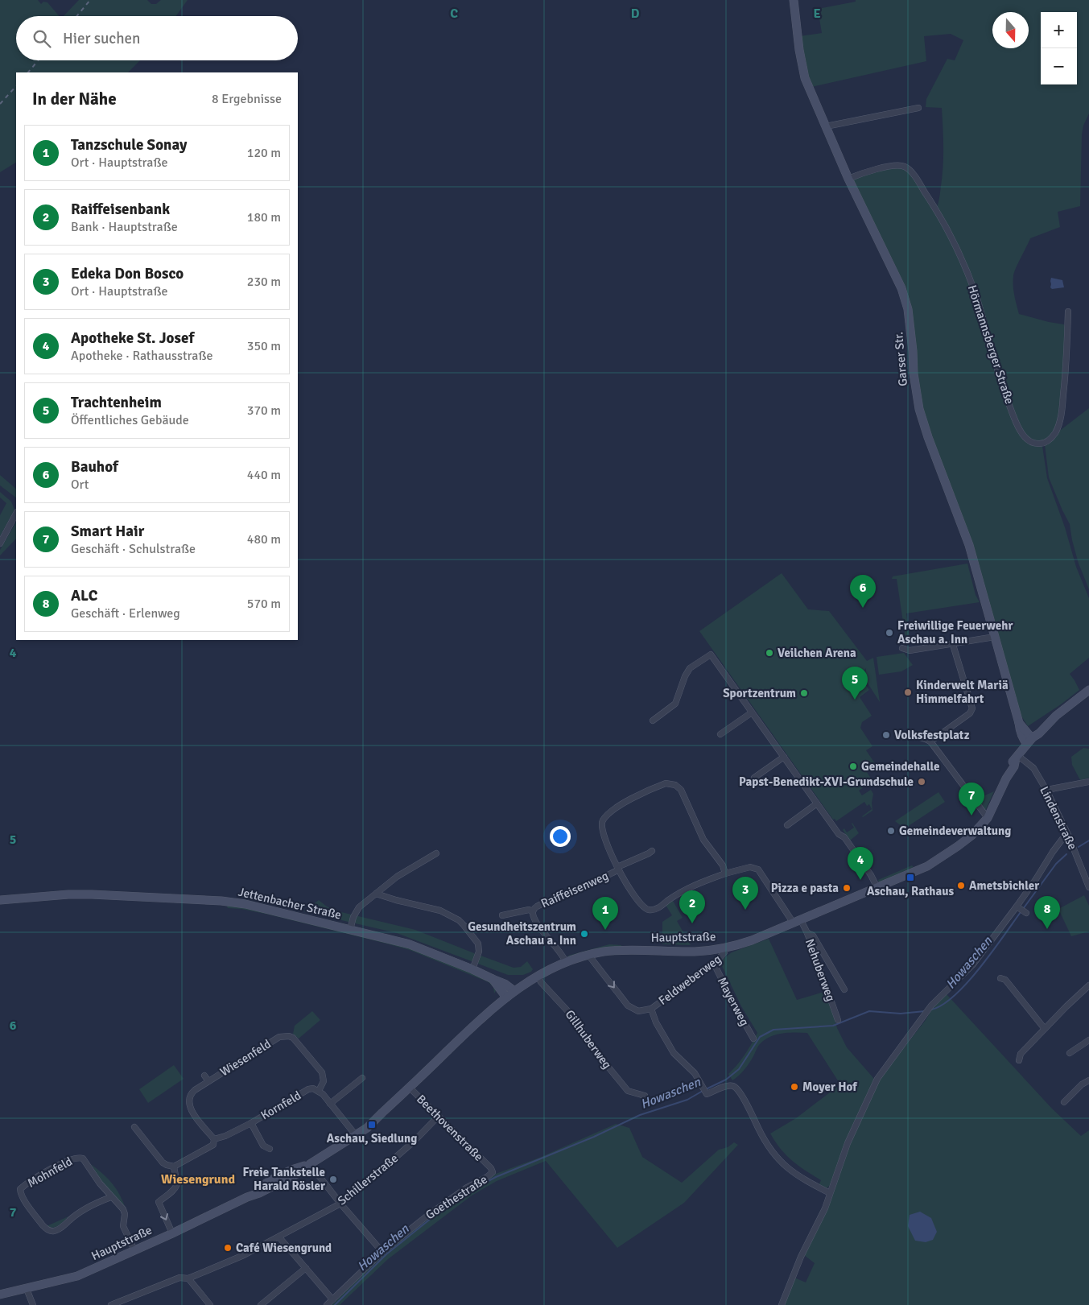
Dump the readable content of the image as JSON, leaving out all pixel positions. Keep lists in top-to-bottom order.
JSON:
{
  "streets": {
    "main road": ["Garser Str.", "Jettenbacher Straße", "Hauptstraße"],
    "street": [
      "Hörmannsberger Straße",
      "Lindenstraße",
      "Raiffeisenweg",
      "Nehuberweg",
      "Feldweberweg",
      "Mayerweg",
      "Gillhuberweg",
      "Wiesenfeld",
      "Kornfeld",
      "Beethovenstraße",
      "Mohnfeld",
      "Schillerstraße",
      "Goethestraße"
    ]
  },
  "crossings": [
    ["Hörmannsberger Straße", "Garser Str."],
    ["Garser Str.", "Hauptstraße"],
    ["Lindenstraße", "Hauptstraße"],
    ["Raiffeisenweg", "Hauptstraße"],
    ["Raiffeisenweg", "Nehuberweg"],
    ["Jettenbacher Straße", "Hauptstraße"],
    ["Hauptstraße", "Nehuberweg"],
    ["Hauptstraße", "Feldweberweg"],
    ["Hauptstraße", "Gillhuberweg"],
    ["Hauptstraße", "Kornfeld"],
    ["Hauptstraße", "Beethovenstraße"],
    ["Hauptstraße", "Mohnfeld"],
    ["Feldweberweg", "Mayerweg"],
    ["Wiesenfeld", "Kornfeld"],
    ["Beethovenstraße", "Schillerstraße"],
    ["Beethovenstraße", "Goethestraße"]
  ],
  "districts": ["Wiesengrund"],
  "water": ["Howaschen"],
  "places": {
    "other": [
      "Freiwillige Feuerwehr Aschau a. Inn",
      "Veilchen Arena",
      "Kinderwelt Mariä Himmelfahrt",
      "Sportzentrum",
      "Volksfestplatz",
      "Gemeindehalle",
      "Papst-Benedikt-XVI-Grundschule",
      "Gemeindeverwaltung",
      "Ametsbichler",
      "Pizza e pasta",
      "Gesundheitszentrum Aschau a. Inn",
      "Moyer Hof",
      "Freie Tankstelle Harald Rösler",
      "Café Wiesengrund"
    ],
    "transit": ["Aschau, Rathaus", "Aschau, Siedlung"]
  },
  "north": "bottom",
  "page": {
    "map_buttons": ["+", "−"],
    "search": "Hier suchen",
    "heading": ["In der Nähe", "8 Ergebnisse"],
    "list": [
      {
        "mark": "1",
        "name": "Tanzschule Sonay",
        "note": "Ort · Hauptstraße",
        "value": "120 m"
      },
      {
        "mark": "2",
        "name": "Raiffeisenbank",
        "note": "Bank · Hauptstraße",
        "value": "180 m"
      },
      {
        "mark": "3",
        "name": "Edeka Don Bosco",
        "note": "Ort · Hauptstraße",
        "value": "230 m"
      },
      {
        "mark": "4",
        "name": "Apotheke St. Josef",
        "note": "Apotheke · Rathausstraße",
        "value": "350 m"
      },
      {
        "mark": "5",
        "name": "Trachtenheim",
        "note": "Öffentliches Gebäude",
        "value": "370 m"
      },
      {
        "mark": "6",
        "name": "Bauhof",
        "note": "Ort",
        "value": "440 m"
      },
      {
        "mark": "7",
        "name": "Smart Hair",
        "note": "Geschäft · Schulstraße",
        "value": "480 m"
      },
      {
        "mark": "8",
        "name": "ALC",
        "note": "Geschäft · Erlenweg",
        "value": "570 m"
      }
    ],
    "pins": [
      "6",
      "5",
      "7",
      "4",
      "3",
      "2",
      "8",
      "1"
    ]
  },
  "grid": {
    "columns": ["C", "D", "E"],
    "rows": [
      "4",
      "5",
      "6",
      "7"
    ]
  }
}
